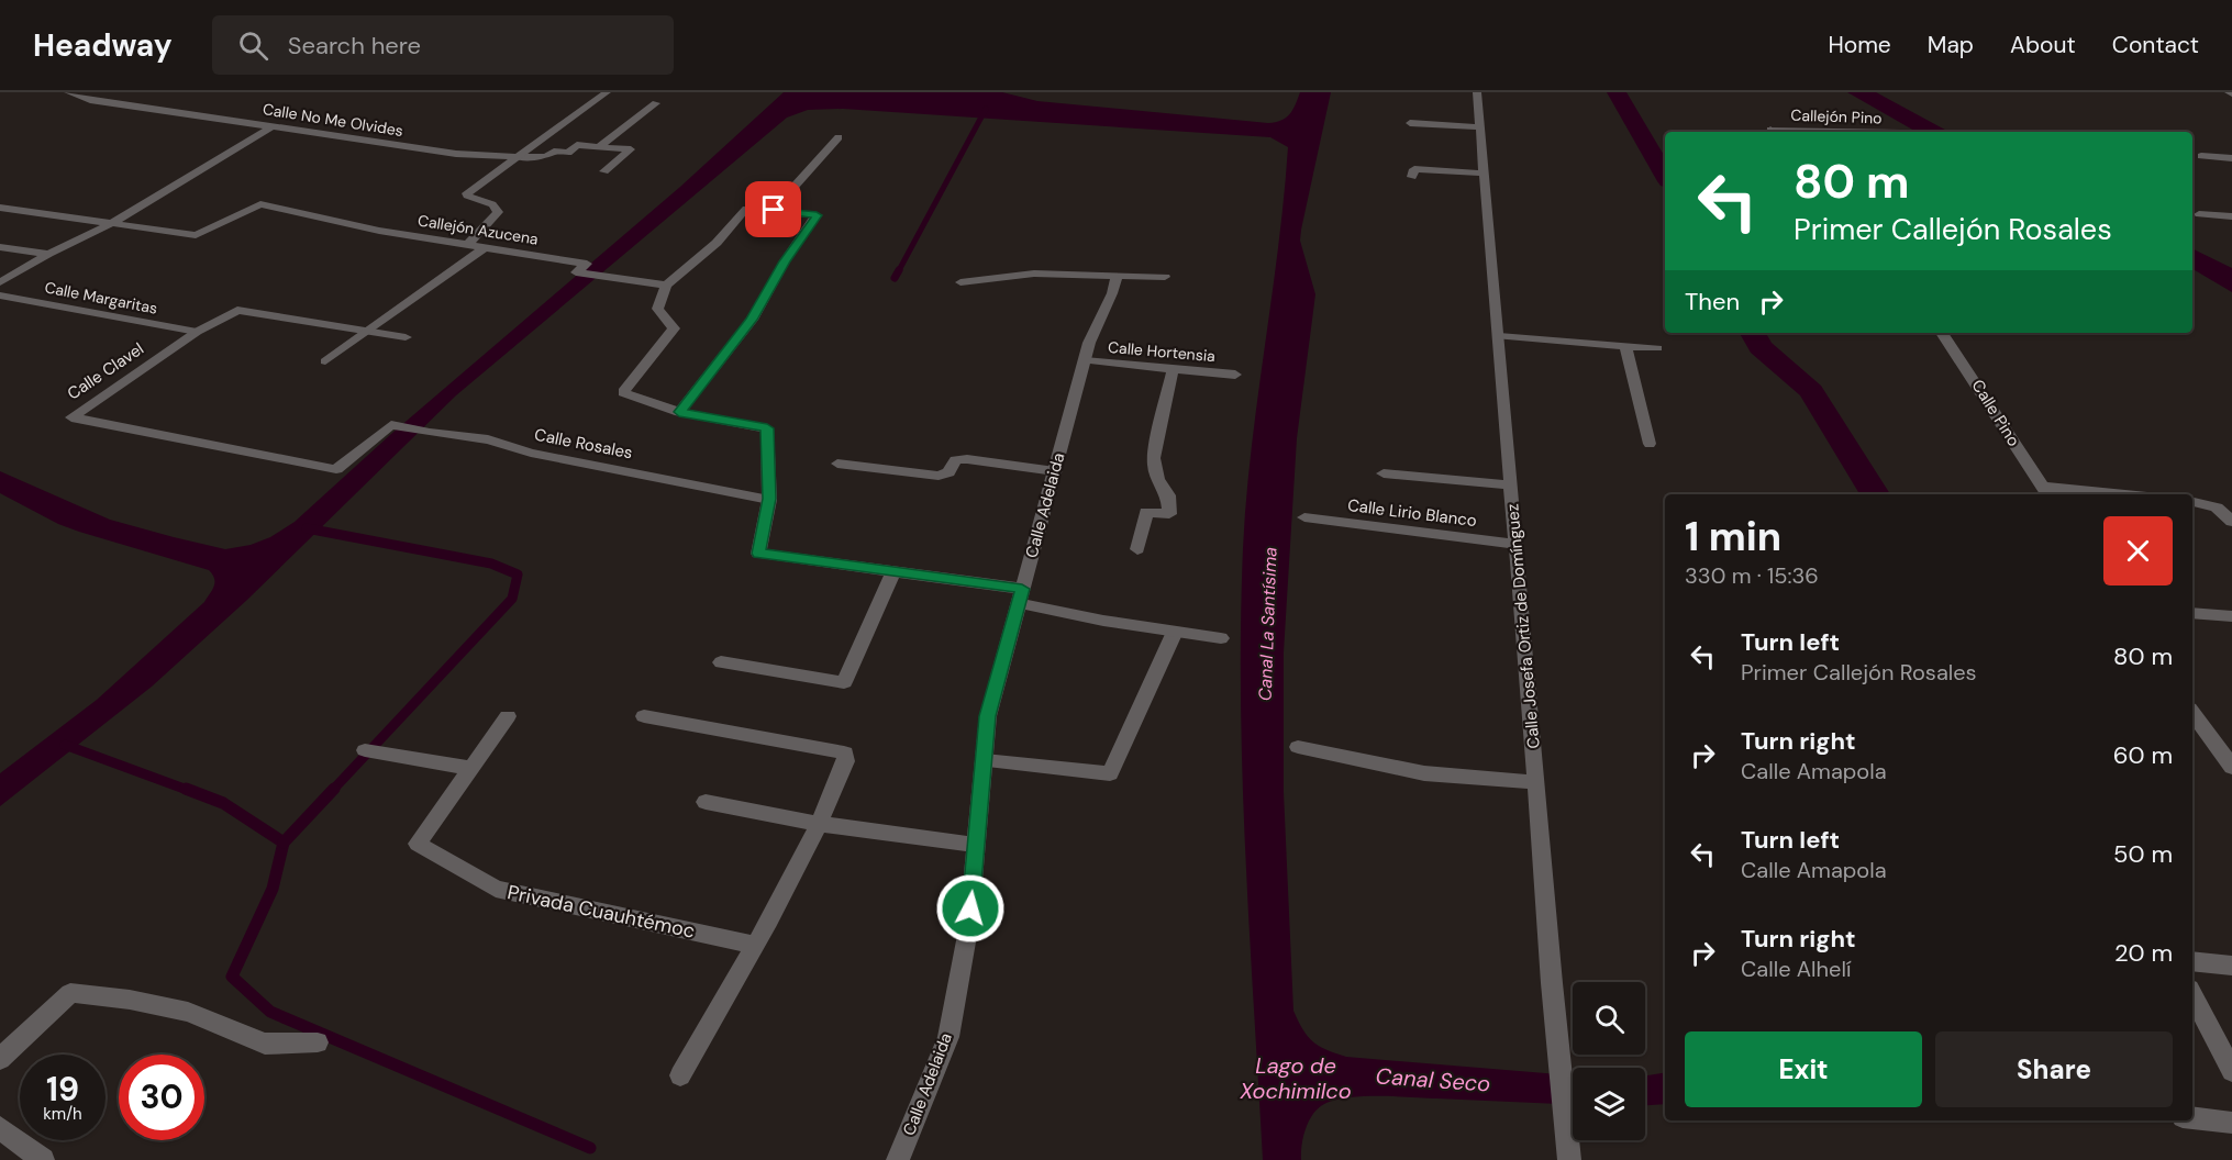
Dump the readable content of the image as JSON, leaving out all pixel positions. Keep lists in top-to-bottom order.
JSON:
{
  "streets": {
    "street": [
      "Calle No Me Olvides",
      "Callejón Azucena",
      "Calle Margaritas",
      "Calle Hortensia",
      "Calle Clavel",
      "Calle Pino",
      "Calle Rosales",
      "Calle Adelaida",
      "Calle Lirio Blanco",
      "Calle Josefa Ortiz de Domínguez",
      "Privada Cuauhtémoc"
    ]
  },
  "crossings": [
    ["Calle Margaritas", "Calle Clavel"],
    ["Calle Hortensia", "Calle Adelaida"],
    ["Calle Clavel", "Calle Rosales"],
    ["Calle Lirio Blanco", "Calle Josefa Ortiz de Domínguez"]
  ],
  "water": ["Canal La Santísima", "Lago de Xochimilco", "Canal Seco"],
  "page": {
    "header": "Headway",
    "search": "Search here",
    "nav": [
      "Home",
      "Map",
      "About",
      "Contact"
    ],
    "turn": ["80 m", "Primer Callejón Rosales"],
    "then": "Then",
    "heading": ["1 min", "330 m · 15:36"],
    "list": [
      {
        "name": "Turn left",
        "note": "Primer Callejón Rosales",
        "value": "80 m"
      },
      {
        "name": "Turn right",
        "note": "Calle Amapola",
        "value": "60 m"
      },
      {
        "name": "Turn left",
        "note": "Calle Amapola",
        "value": "50 m"
      },
      {
        "name": "Turn right",
        "note": "Calle Alhelí",
        "value": "20 m"
      }
    ],
    "buttons": ["Exit", "Share"],
    "speed": "19 km/h",
    "limit": "30"
  }
}
